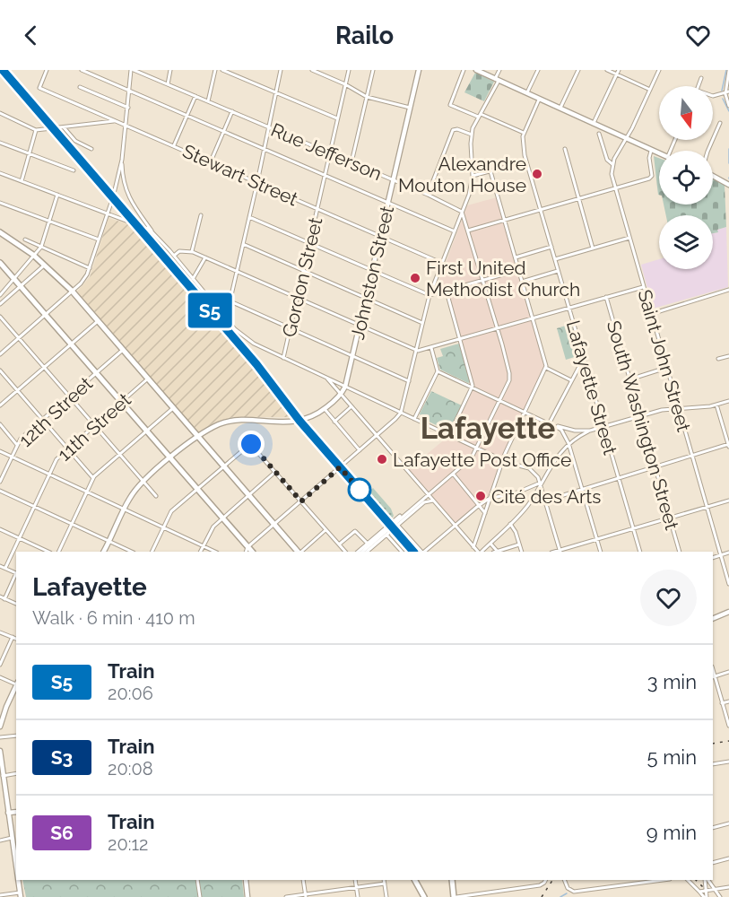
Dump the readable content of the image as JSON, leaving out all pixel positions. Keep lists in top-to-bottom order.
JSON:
{
  "streets": {
    "main road": ["Johnston Street"],
    "street": [
      "Rue Jefferson",
      "Stewart Street",
      "Gordon Street",
      "Saint John Street",
      "Lafayette Street",
      "12th Street",
      "South Washington Street",
      "11th Street"
    ]
  },
  "crossings": [
    ["Rue Jefferson", "Johnston Street"],
    ["Rue Jefferson", "Gordon Street"],
    ["Stewart Street", "Johnston Street"],
    ["Stewart Street", "Gordon Street"]
  ],
  "districts": ["Lafayette"],
  "places": [
    "Alexandre Mouton House",
    "First United Methodist Church",
    "Lafayette Post Office",
    "Cité des Arts"
  ],
  "north": "bottom",
  "page": {
    "header": "Railo",
    "on_map": "S5",
    "heading": ["Lafayette", "Walk · 6 min · 410 m"],
    "list": [
      {
        "mark": "S5",
        "name": "Train",
        "note": "20:06",
        "value": "3 min"
      },
      {
        "mark": "S3",
        "name": "Train",
        "note": "20:08",
        "value": "5 min"
      },
      {
        "mark": "S6",
        "name": "Train",
        "note": "20:12",
        "value": "9 min"
      }
    ]
  }
}
